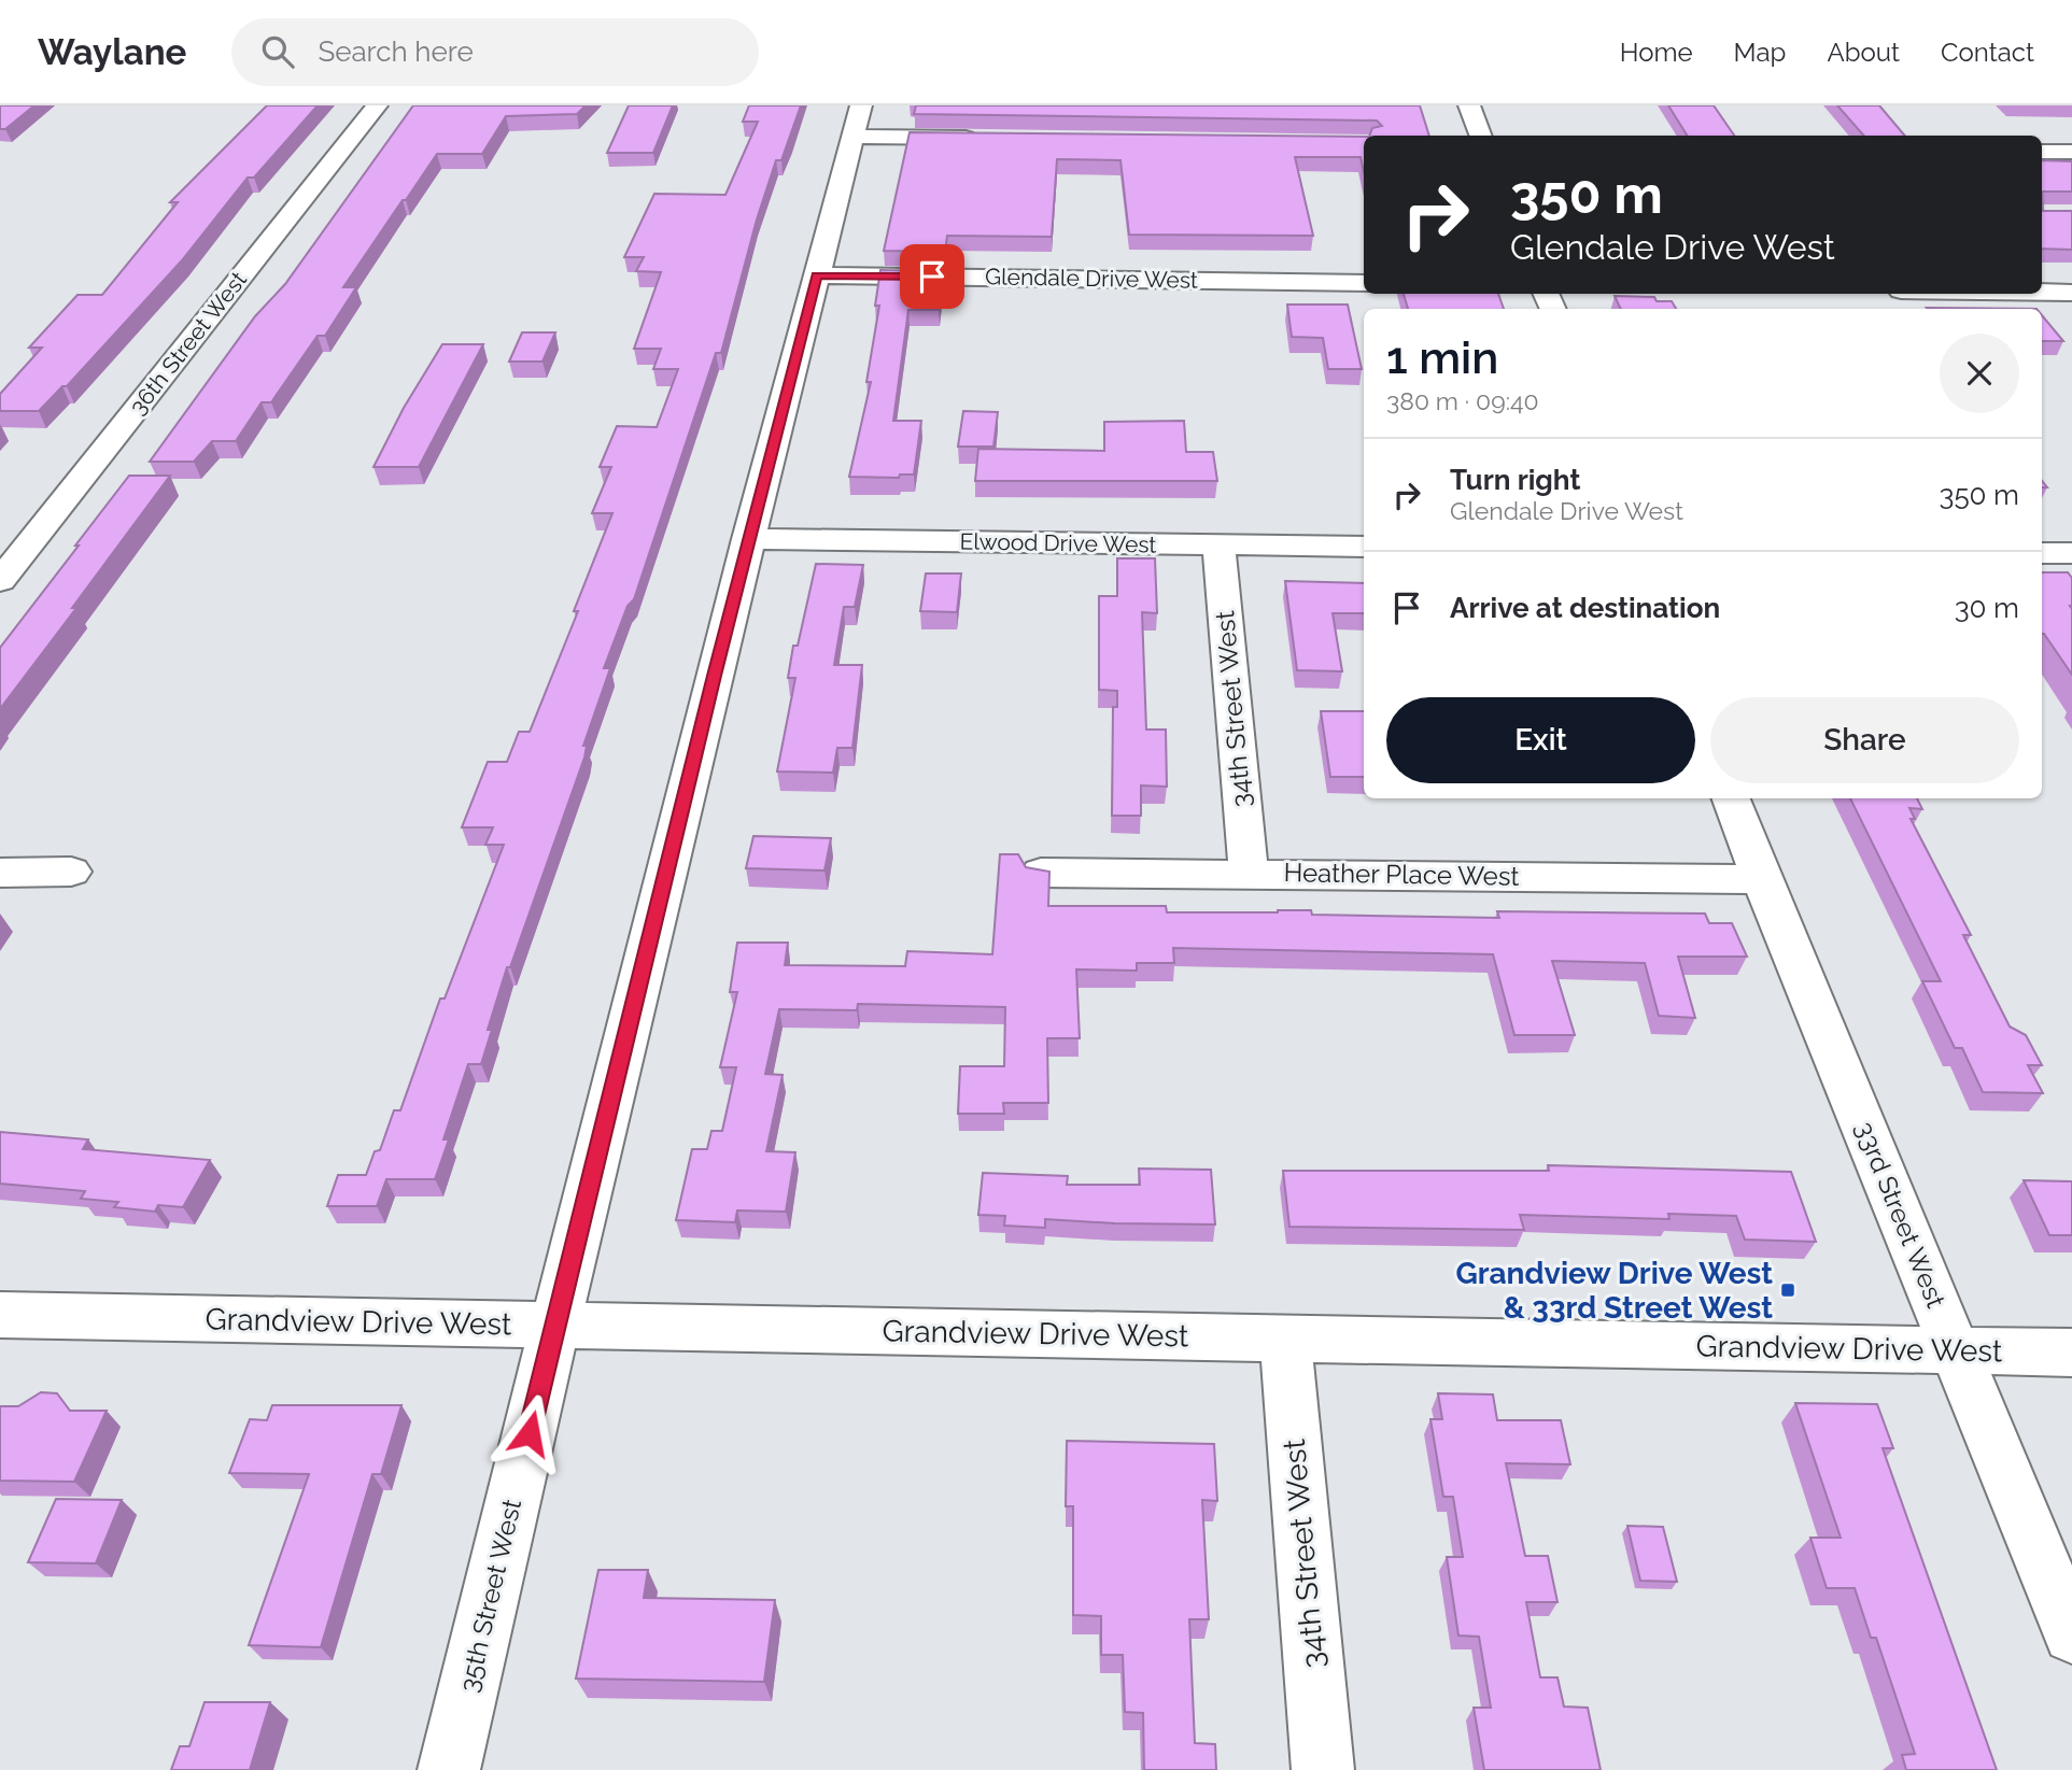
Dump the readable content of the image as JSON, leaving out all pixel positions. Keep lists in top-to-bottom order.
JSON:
{
  "streets": {
    "street": [
      "Glendale Drive West",
      "36th Street West",
      "Elwood Drive West",
      "34th Street West",
      "Heather Place West",
      "33rd Street West",
      "Grandview Drive West",
      "35th Street West"
    ]
  },
  "crossings": [
    ["Glendale Drive West", "35th Street West"],
    ["Elwood Drive West", "34th Street West"],
    ["Elwood Drive West", "35th Street West"],
    ["34th Street West", "Heather Place West"],
    ["34th Street West", "Grandview Drive West"],
    ["Heather Place West", "33rd Street West"],
    ["33rd Street West", "Grandview Drive West"],
    ["Grandview Drive West", "35th Street West"]
  ],
  "places": {
    "transit": ["Grandview Drive West & 33rd Street West"]
  },
  "page": {
    "header": "Waylane",
    "search": "Search here",
    "nav": [
      "Home",
      "Map",
      "About",
      "Contact"
    ],
    "turn": ["350 m", "Glendale Drive West"],
    "heading": ["1 min", "380 m · 09:40"],
    "list": [
      {
        "name": "Turn right",
        "note": "Glendale Drive West",
        "value": "350 m"
      },
      {
        "name": "Arrive at destination",
        "value": "30 m"
      }
    ],
    "buttons": ["Exit", "Share"]
  }
}
